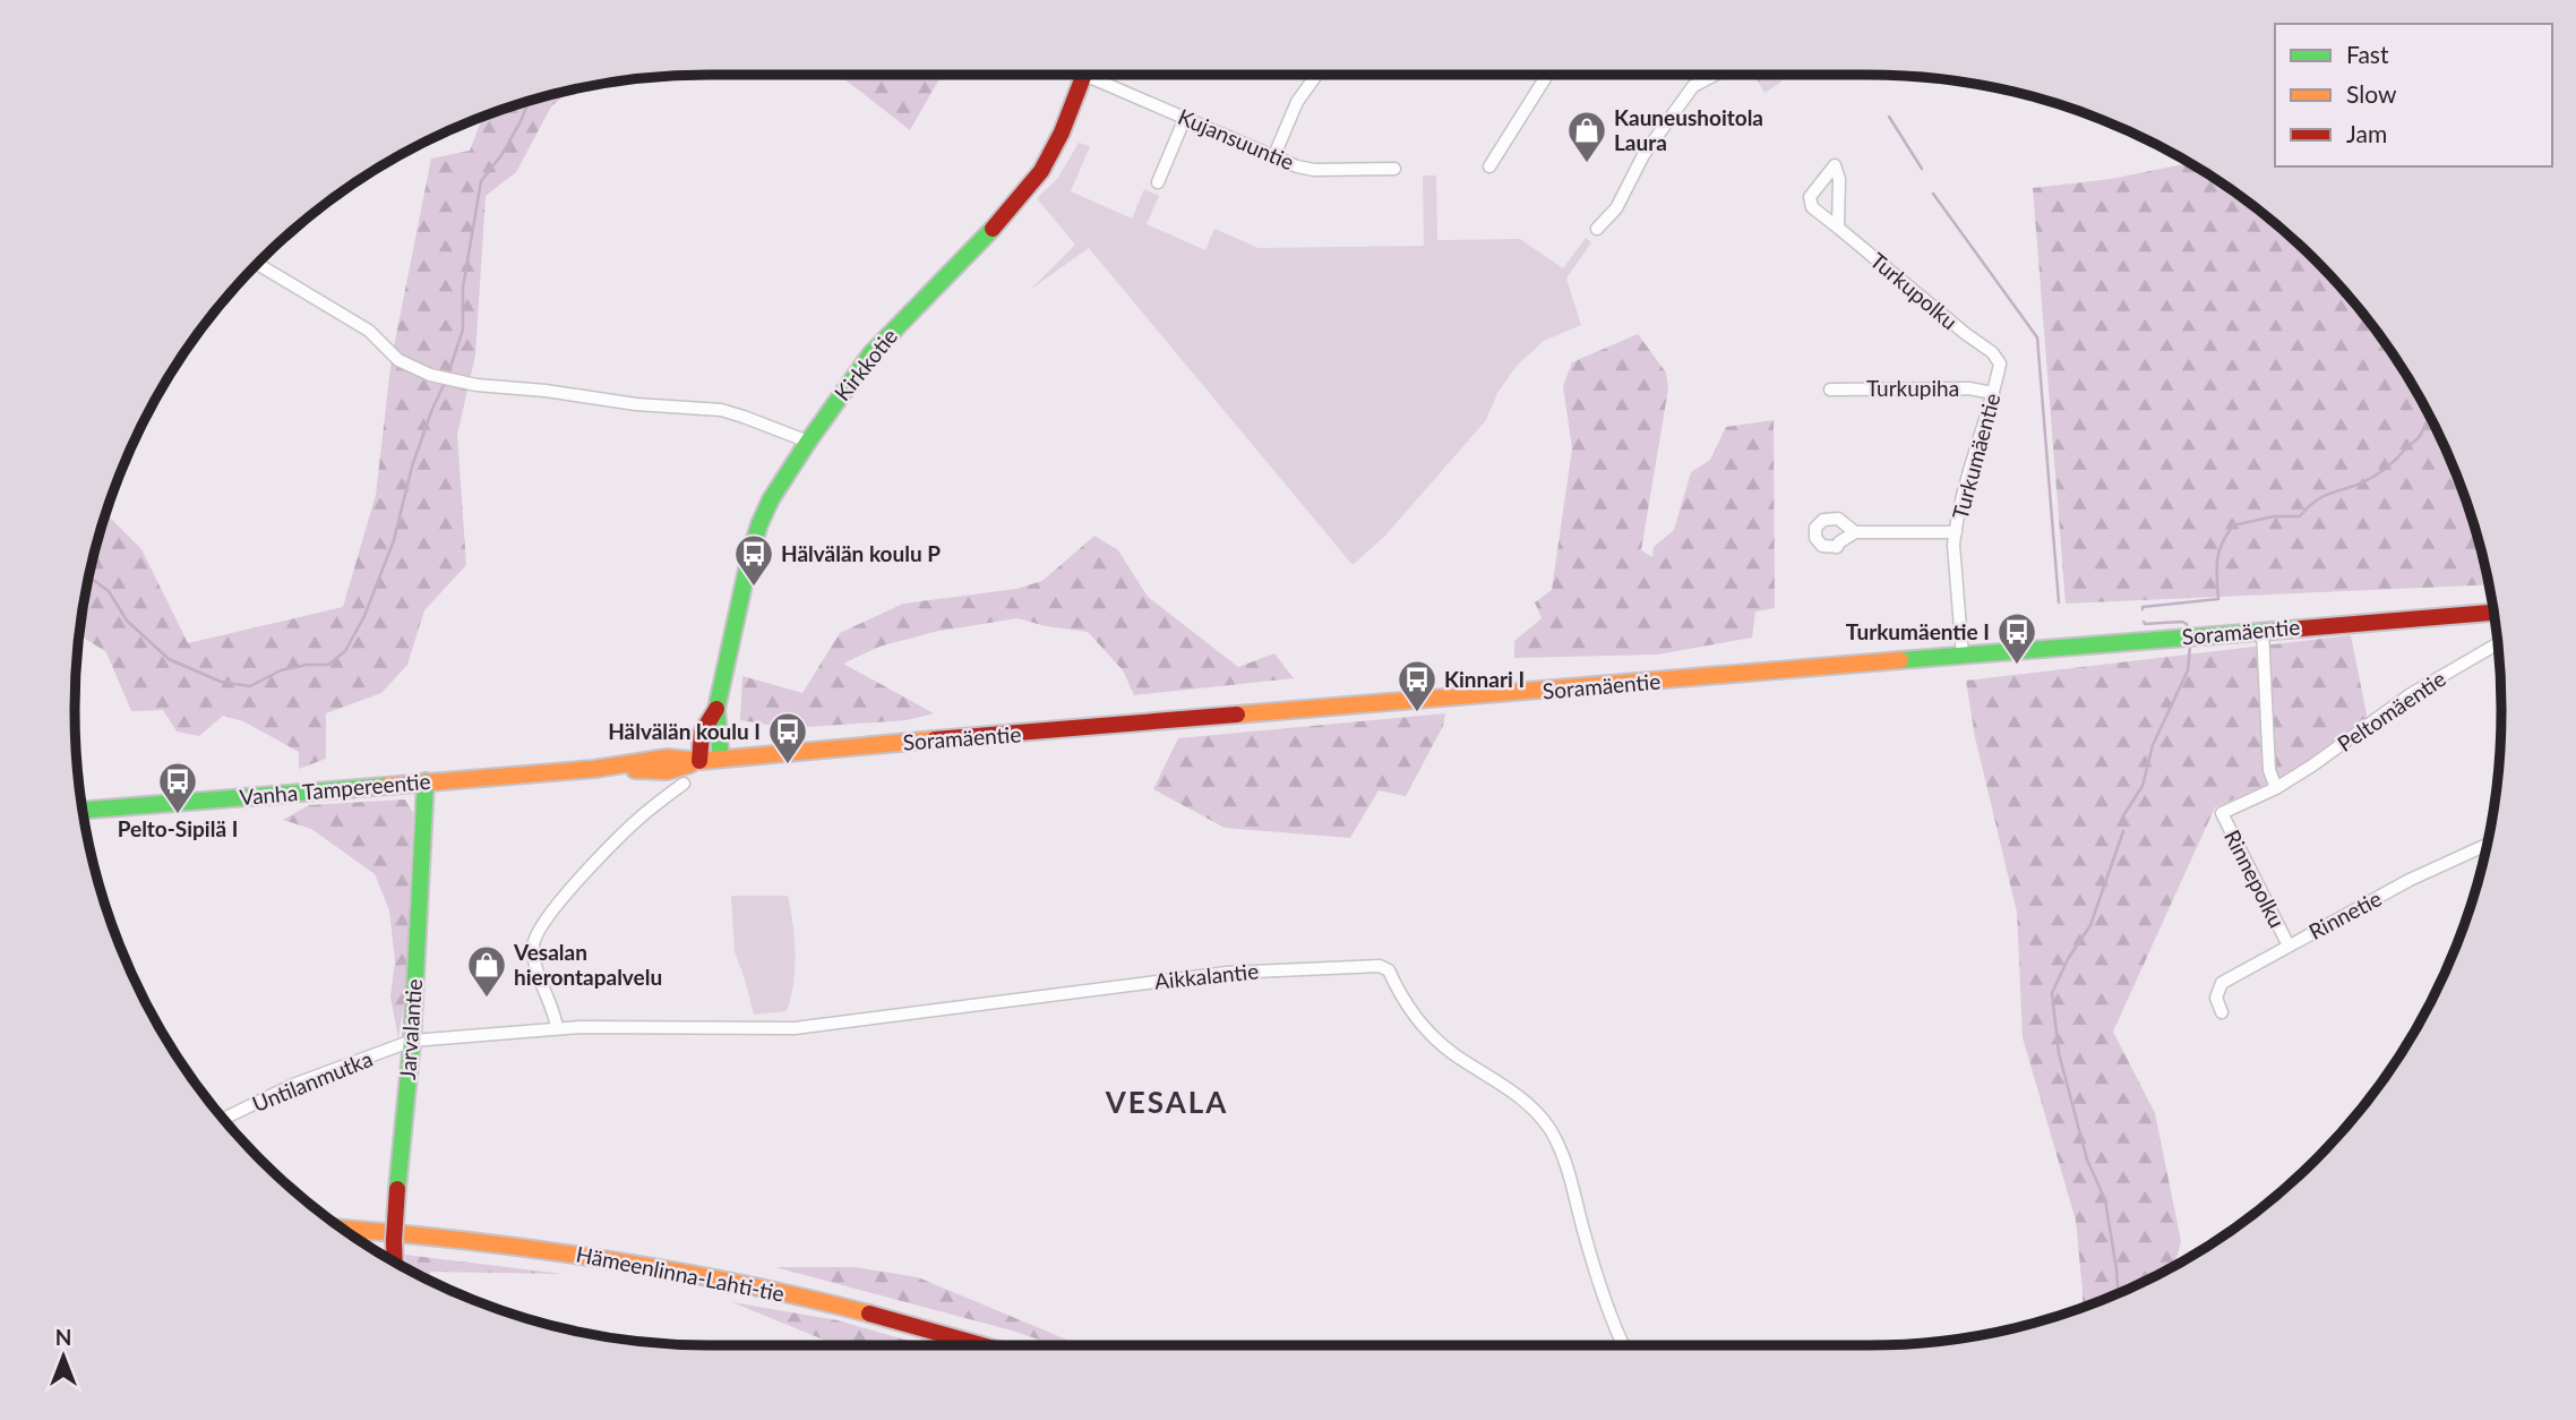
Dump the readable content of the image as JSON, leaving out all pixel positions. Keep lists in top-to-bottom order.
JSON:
{
  "streets": {
    "main road": [
      "Kirkkotie",
      "Soramäentie",
      "Vanha Tampereentie",
      "Jarvalantie",
      "Hämeenlinna-Lahti-tie"
    ],
    "street": [
      "Kujansuuntie",
      "Turkupolku",
      "Turkupiha",
      "Turkumäentie",
      "Peltomäentie",
      "Rinnepolku",
      "Rinnetie",
      "Aikkalantie",
      "Untilanmutka"
    ]
  },
  "crossings": [
    ["Turkupolku", "Turkumäentie"],
    ["Kirkkotie", "Soramäentie"],
    ["Kirkkotie", "Vanha Tampereentie"],
    ["Turkupiha", "Turkumäentie"],
    ["Turkumäentie", "Soramäentie"],
    ["Soramäentie", "Vanha Tampereentie"],
    ["Peltomäentie", "Rinnepolku"],
    ["Vanha Tampereentie", "Jarvalantie"],
    ["Rinnepolku", "Rinnetie"],
    ["Aikkalantie", "Jarvalantie"],
    ["Aikkalantie", "Untilanmutka"],
    ["Jarvalantie", "Untilanmutka"]
  ],
  "districts": ["VESALA"],
  "places": {
    "shop": ["Kauneushoitola Laura", "Vesalan hierontapalvelu"],
    "bus stop": [
      "Hälvälän koulu P",
      "Turkumäentie I",
      "Kinnari I",
      "Hälvälän koulu I",
      "Pelto-Sipilä I"
    ]
  },
  "legend": ["Fast", "Slow", "Jam"],
  "north": "top"
}
